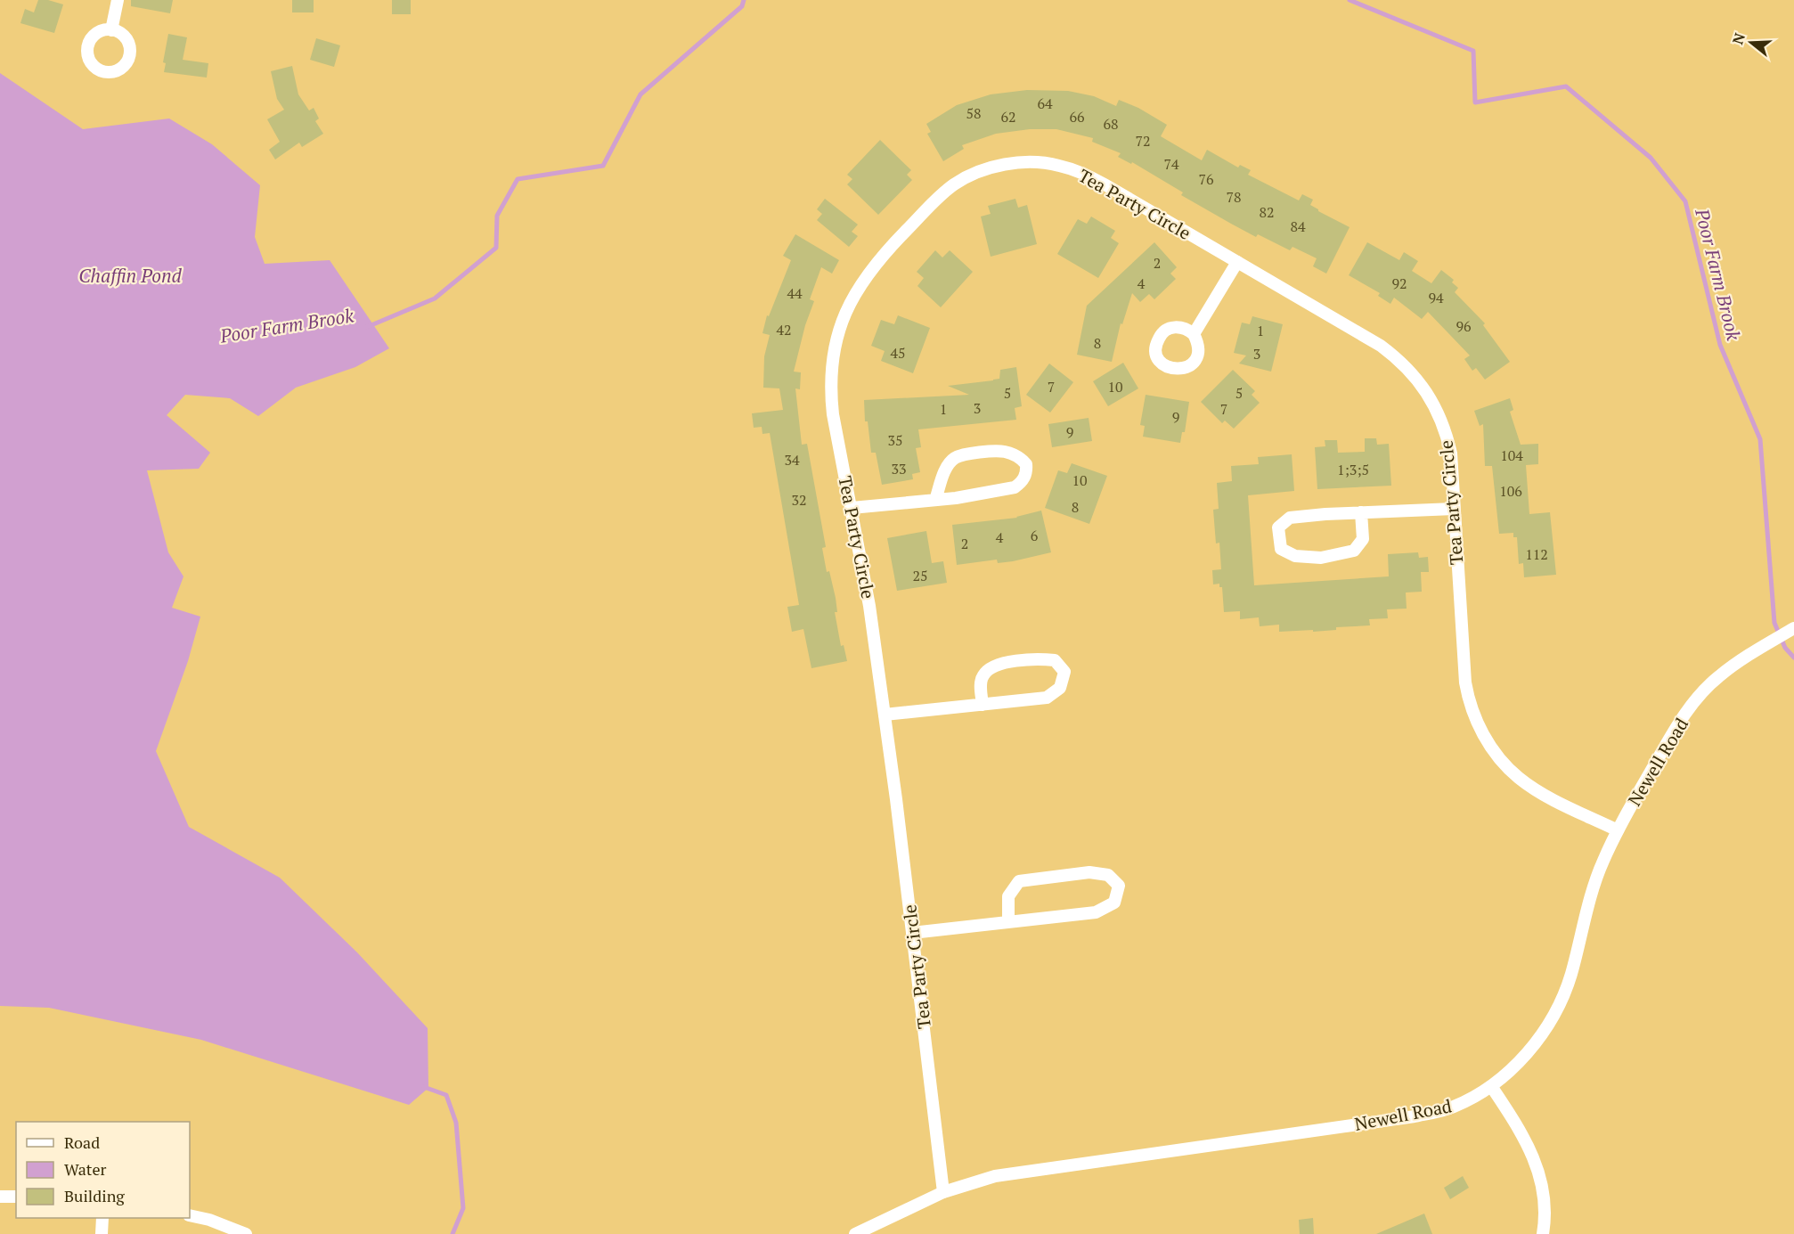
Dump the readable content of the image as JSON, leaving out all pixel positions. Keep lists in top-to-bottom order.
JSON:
{
  "streets": {
    "street": ["Tea Party Circle", "Newell Road"]
  },
  "crossings": [
    ["Tea Party Circle", "Newell Road"]
  ],
  "water": ["Poor Farm Brook", "Chaffin Pond"],
  "house_numbers": [
    "64",
    "58",
    "62",
    "66",
    "68",
    "72",
    "74",
    "76",
    "78",
    "82",
    "84",
    "2",
    "4",
    "92",
    "44",
    "94",
    "96",
    "42",
    "1",
    "8",
    "45",
    "3",
    "7",
    "10",
    "5",
    "5",
    "3",
    "1",
    "7",
    "9",
    "9",
    "35",
    "104",
    "34",
    "33",
    "1;3;5",
    "10",
    "106",
    "32",
    "8",
    "6",
    "4",
    "2",
    "112",
    "25"
  ],
  "legend": ["Road", "Water", "Building"],
  "north": "left"
}
